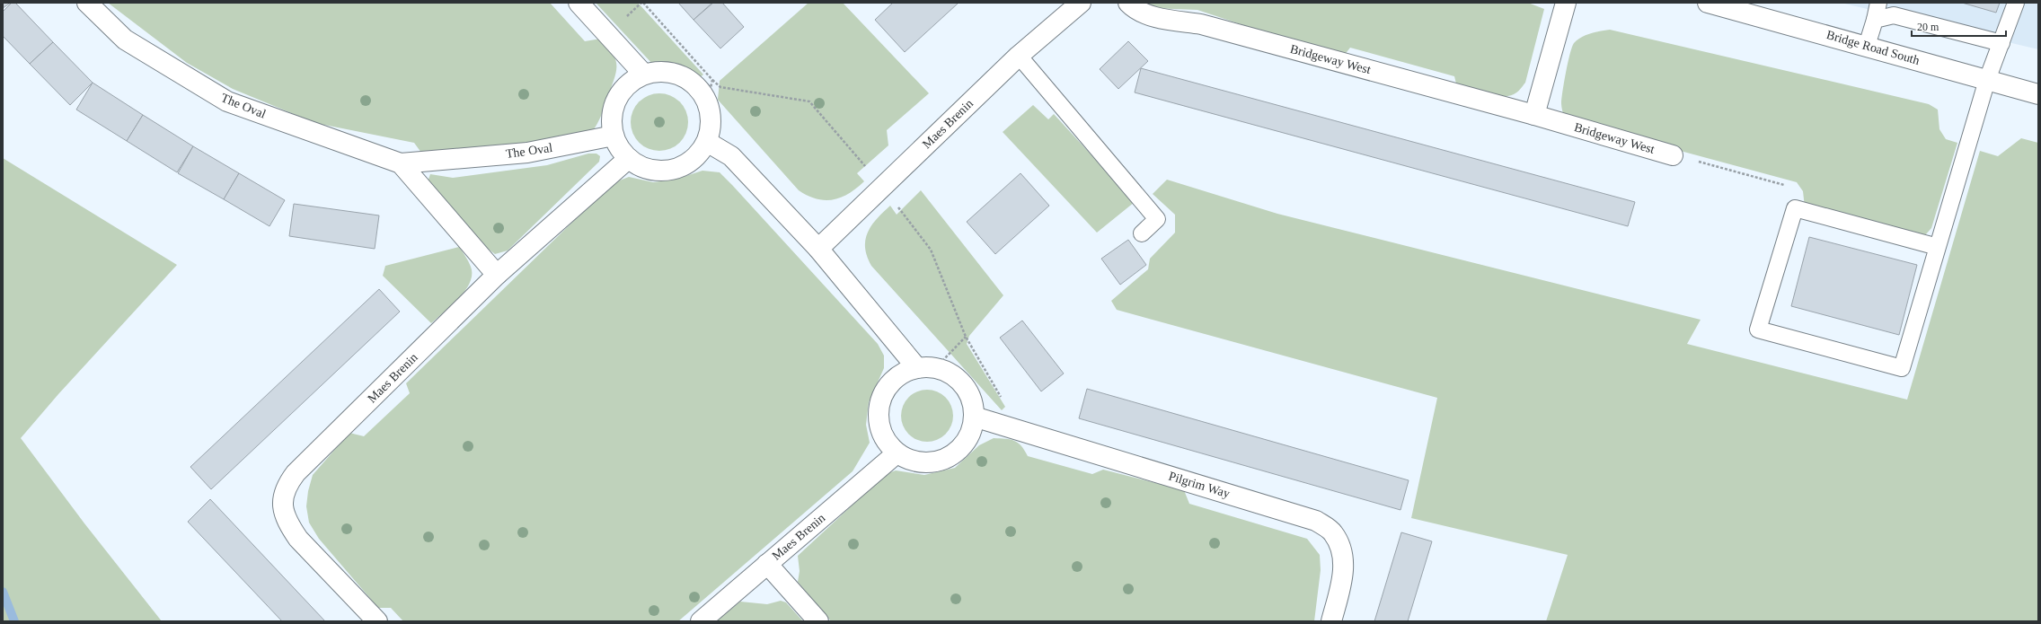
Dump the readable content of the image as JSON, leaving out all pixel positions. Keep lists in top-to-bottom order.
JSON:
{
  "streets": {
    "street": [
      "Bridge Road South",
      "Bridgeway West",
      "The Oval",
      "Maes Brenin",
      "Pilgrim Way"
    ]
  },
  "crossings": [
    ["The Oval", "Maes Brenin"],
    ["Maes Brenin", "Pilgrim Way"]
  ],
  "scale_bar": "20 m"
}
